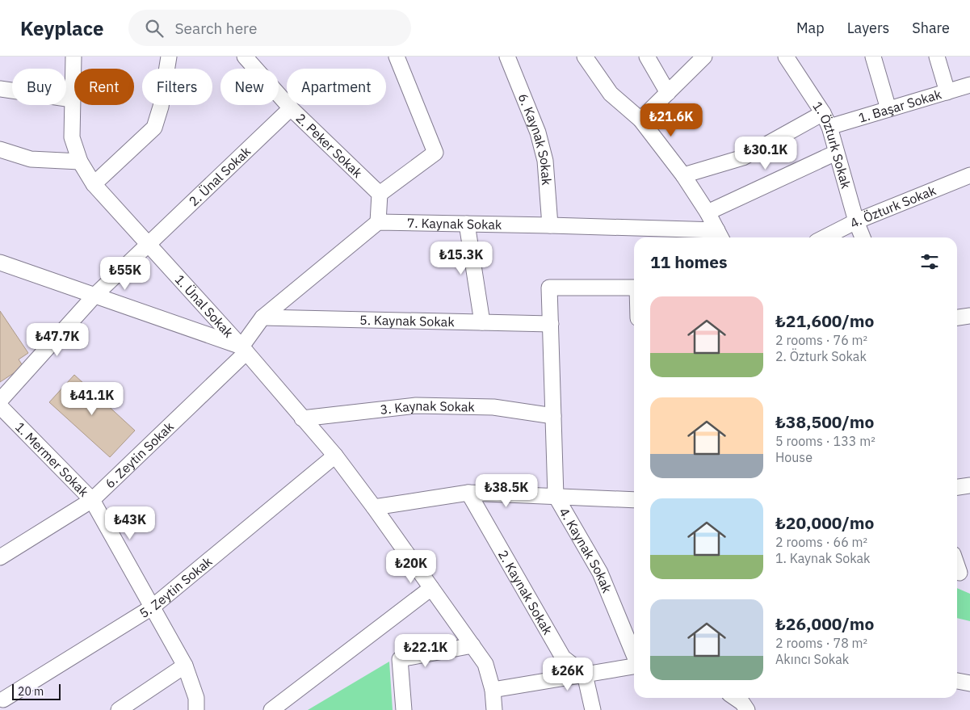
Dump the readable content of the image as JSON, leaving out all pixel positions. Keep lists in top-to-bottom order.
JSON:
{
  "streets": {
    "street": [
      "1. Başar Sokak",
      "6. Kaynak Sokak",
      "2. Peker Sokak",
      "1. Özturk Sokak",
      "2. Ünal Sokak",
      "4. Özturk Sokak",
      "7. Kaynak Sokak",
      "1. Ünal Sokak",
      "5. Kaynak Sokak",
      "3. Kaynak Sokak",
      "6. Zeytin Sokak",
      "1. Mermer Sokak",
      "4. Kaynak Sokak",
      "5. Zeytin Sokak",
      "2. Kaynak Sokak"
    ]
  },
  "crossings": [
    ["1. Başar Sokak", "1. Özturk Sokak"],
    ["6. Kaynak Sokak", "7. Kaynak Sokak"],
    ["2. Peker Sokak", "2. Ünal Sokak"],
    ["1. Özturk Sokak", "4. Özturk Sokak"],
    ["2. Ünal Sokak", "1. Ünal Sokak"],
    ["1. Ünal Sokak", "3. Kaynak Sokak"],
    ["1. Ünal Sokak", "6. Zeytin Sokak"],
    ["1. Ünal Sokak", "5. Zeytin Sokak"],
    ["5. Kaynak Sokak", "4. Kaynak Sokak"],
    ["3. Kaynak Sokak", "4. Kaynak Sokak"],
    ["6. Zeytin Sokak", "1. Mermer Sokak"],
    ["1. Mermer Sokak", "5. Zeytin Sokak"]
  ],
  "scale_bar": "20 m",
  "page": {
    "header": "Keyplace",
    "search": "Search here",
    "nav": ["Map", "Layers", "Share"],
    "chip": [
      "Buy",
      "Rent",
      "Filters",
      "New",
      "Apartment"
    ],
    "price": [
      "₺21.6K",
      "₺30.1K",
      "₺15.3K",
      "₺55K",
      "₺47.7K",
      "₺41.1K",
      "₺38.5K",
      "₺43K",
      "₺20K",
      "₺22.1K",
      "₺26K"
    ],
    "heading": "11 homes",
    "list": [
      {
        "name": "₺21,600/mo",
        "note": "2 rooms · 76 m² · 2. Özturk Sokak"
      },
      {
        "name": "₺38,500/mo",
        "note": "5 rooms · 133 m² · House"
      },
      {
        "name": "₺20,000/mo",
        "note": "2 rooms · 66 m² · 1. Kaynak Sokak"
      },
      {
        "name": "₺26,000/mo",
        "note": "2 rooms · 78 m² · Akıncı Sokak"
      }
    ],
    "scale": "20 m"
  }
}
